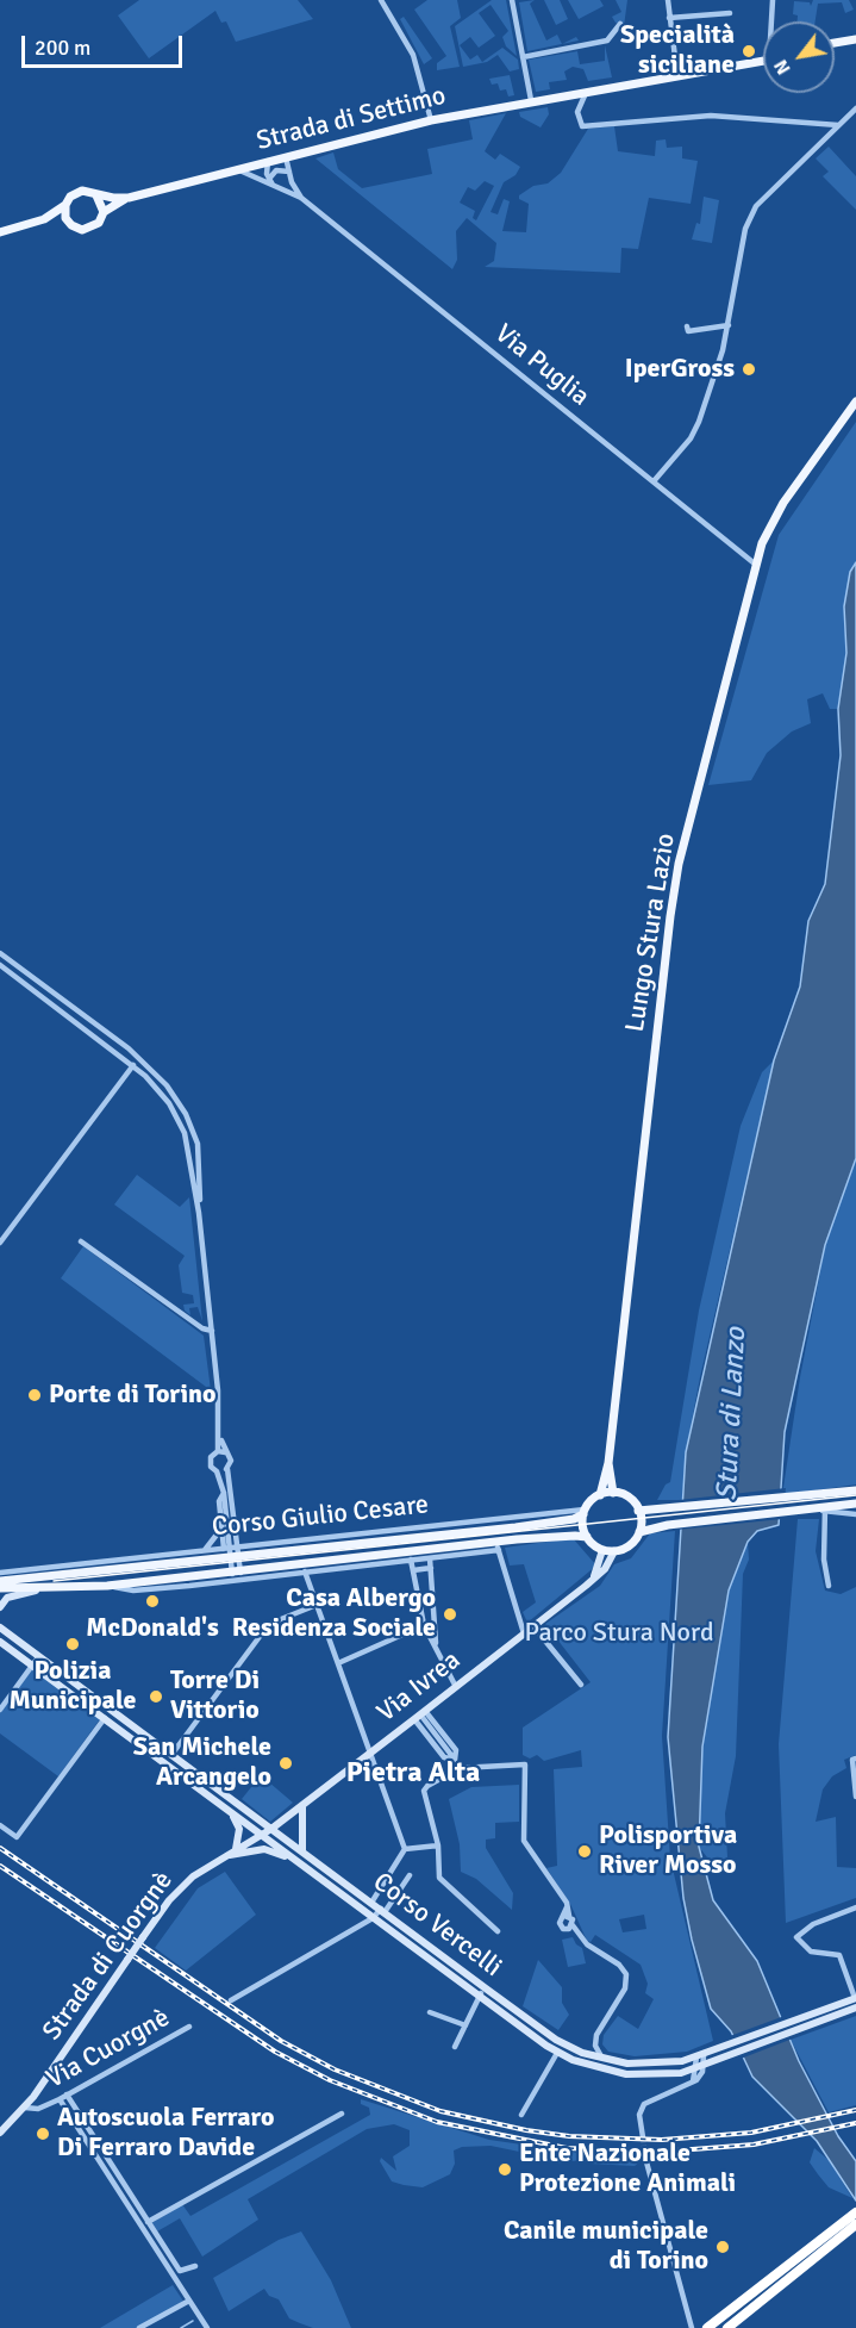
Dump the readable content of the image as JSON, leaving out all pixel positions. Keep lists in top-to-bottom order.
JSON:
{
  "streets": {
    "main road": [
      "Strada di Settimo",
      "Lungo Stura Lazio",
      "Corso Giulio Cesare",
      "Via Ivrea",
      "Corso Vercelli",
      "Strada di Cuorgnè"
    ],
    "street": ["Via Puglia", "Via Cuorgnè"]
  },
  "crossings": [
    ["Strada di Settimo", "Via Puglia"],
    ["Via Puglia", "Lungo Stura Lazio"],
    ["Lungo Stura Lazio", "Corso Giulio Cesare"],
    ["Lungo Stura Lazio", "Via Ivrea"],
    ["Corso Giulio Cesare", "Via Ivrea"],
    ["Via Ivrea", "Corso Vercelli"],
    ["Via Ivrea", "Strada di Cuorgnè"],
    ["Corso Vercelli", "Strada di Cuorgnè"],
    ["Strada di Cuorgnè", "Via Cuorgnè"]
  ],
  "districts": ["Pietra Alta"],
  "water": ["Stura di Lanzo"],
  "parks": ["Parco Stura Nord"],
  "places": [
    "Specialità siciliane",
    "IperGross",
    "Porte di Torino",
    "McDonald's",
    "Casa Albergo Residenza Sociale",
    "Polizia Municipale",
    "Torre Di Vittorio",
    "San Michele Arcangelo",
    "Polisportiva River Mosso",
    "Autoscuola Ferraro Di Ferraro Davide",
    "Ente Nazionale Protezione Animali",
    "Canile municipale di Torino"
  ],
  "scale_bar": "200 m",
  "north": "bottom left"
}
